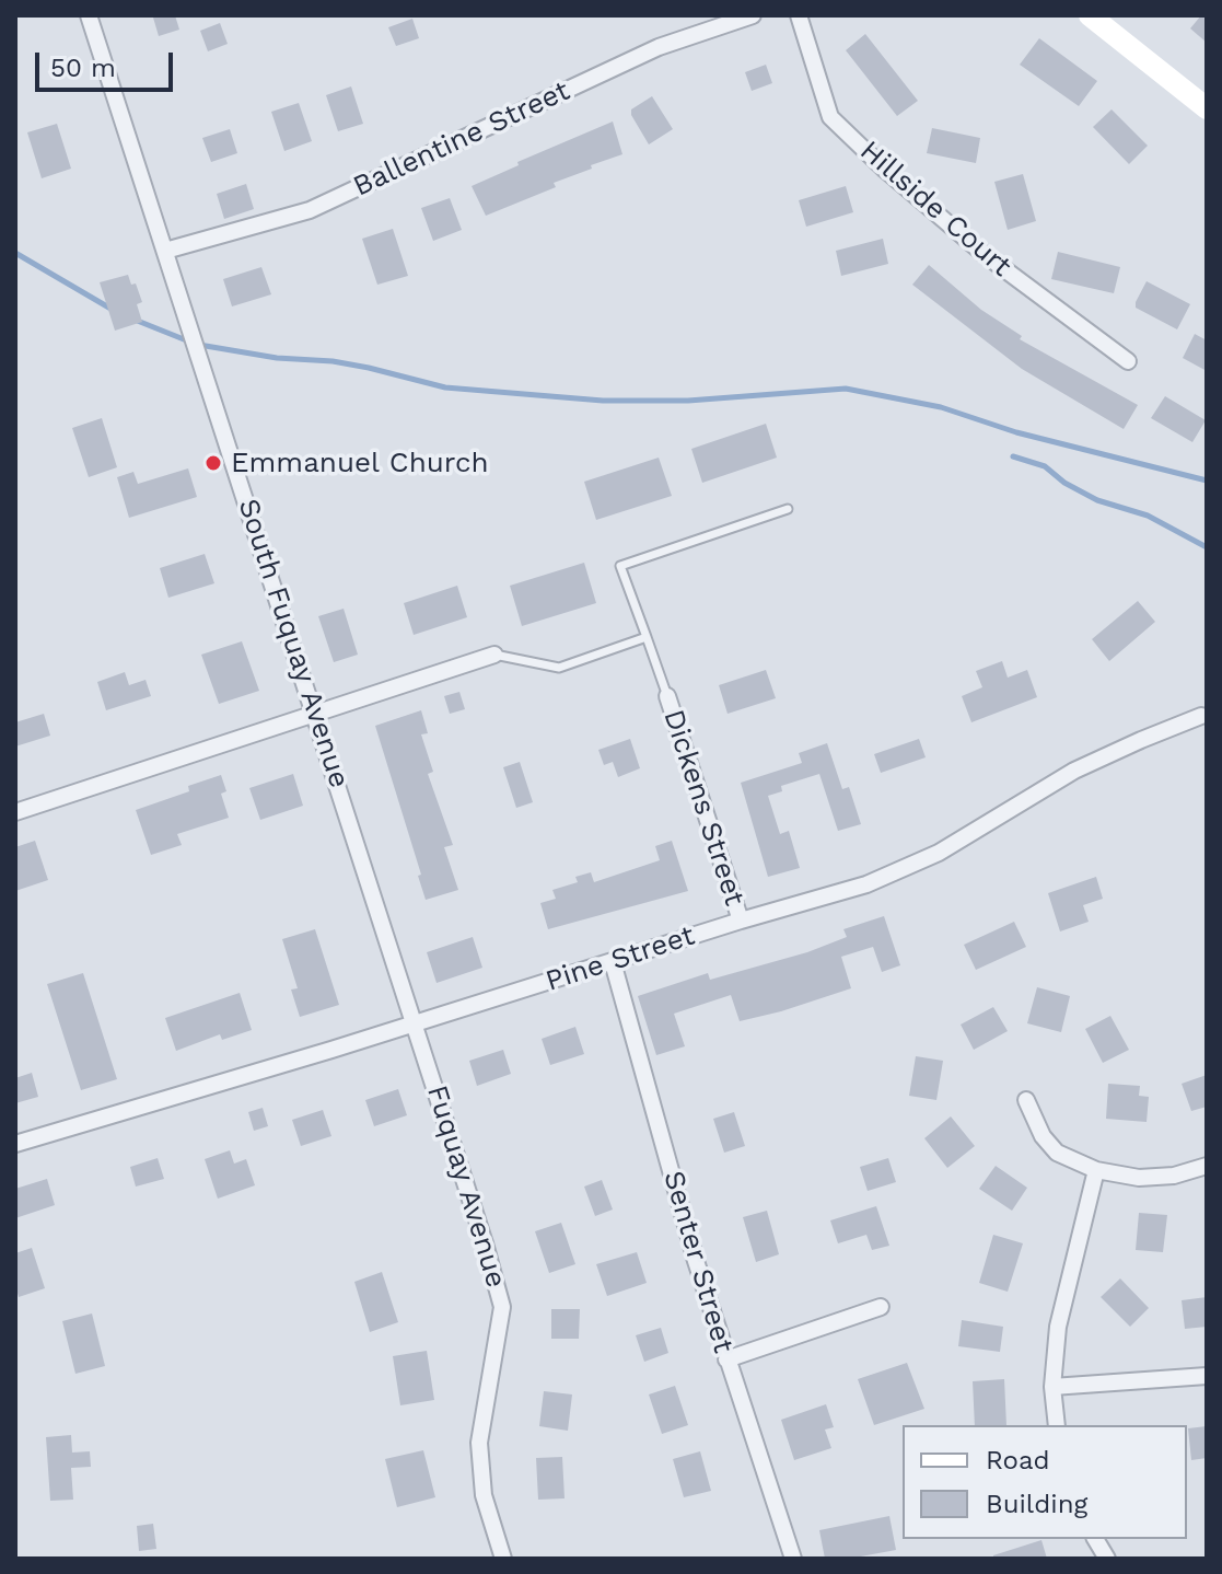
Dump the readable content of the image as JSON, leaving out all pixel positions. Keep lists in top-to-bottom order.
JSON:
{
  "streets": {
    "street": [
      "Ballentine Street",
      "Hillside Court",
      "South Fuquay Avenue",
      "Dickens Street",
      "Pine Street",
      "Fuquay Avenue",
      "Senter Street"
    ]
  },
  "crossings": [
    ["Ballentine Street", "South Fuquay Avenue"],
    ["South Fuquay Avenue", "Pine Street"],
    ["South Fuquay Avenue", "Fuquay Avenue"],
    ["Dickens Street", "Pine Street"],
    ["Pine Street", "Fuquay Avenue"],
    ["Pine Street", "Senter Street"]
  ],
  "places": ["Emmanuel Church"],
  "legend": ["Road", "Building"],
  "scale_bar": "50 m"
}
